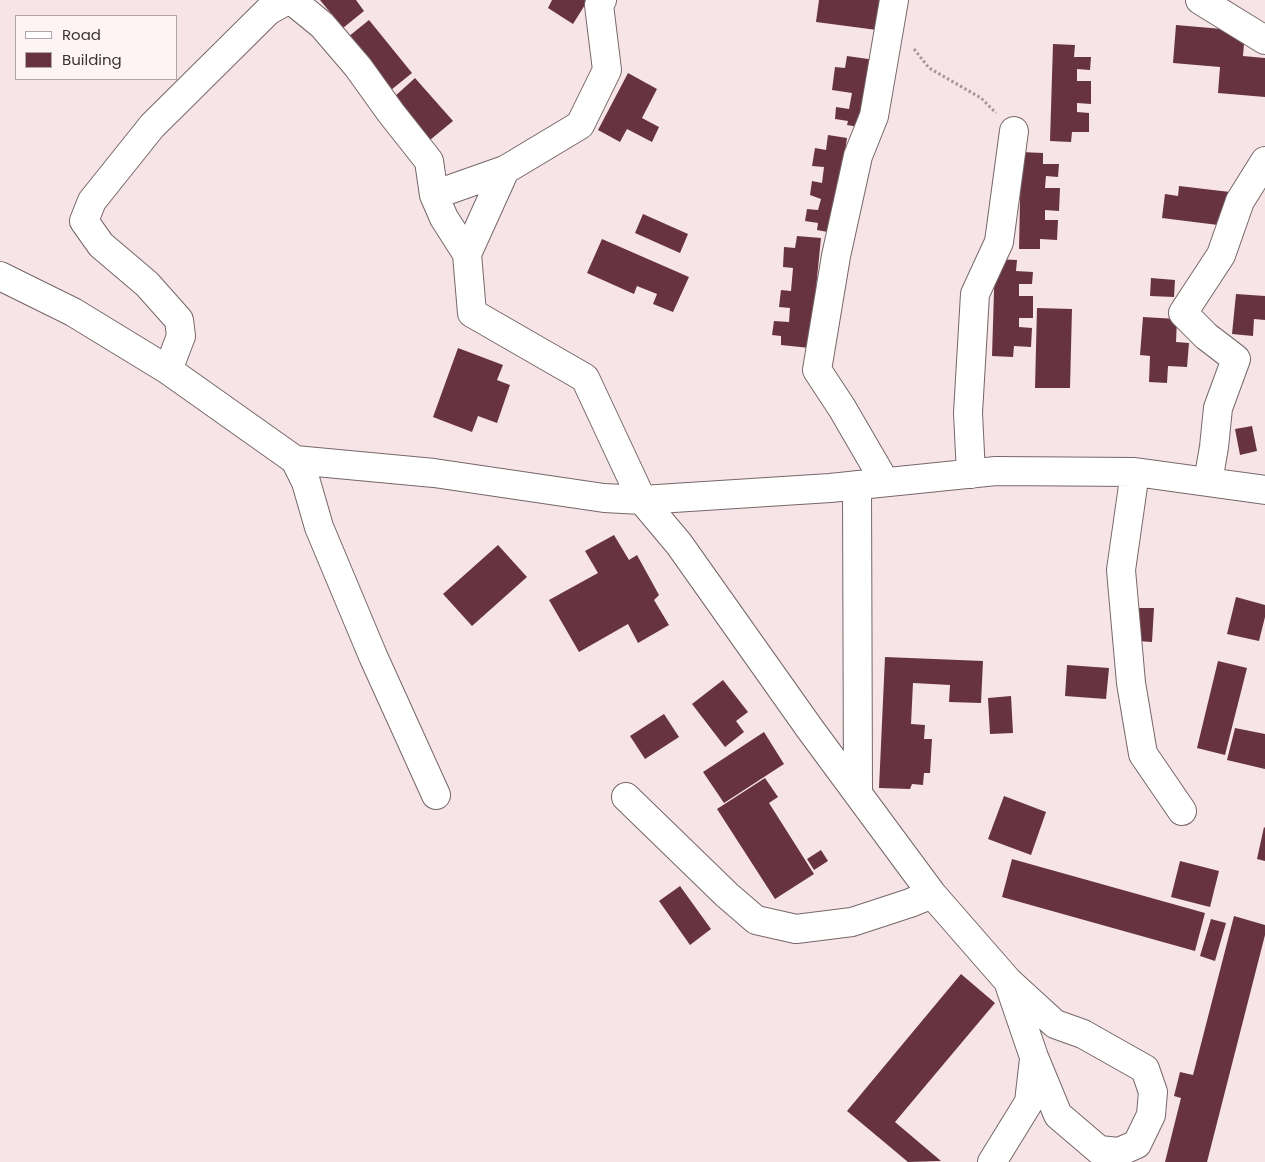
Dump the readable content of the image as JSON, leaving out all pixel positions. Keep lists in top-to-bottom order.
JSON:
{
  "legend": ["Road", "Building"]
}
